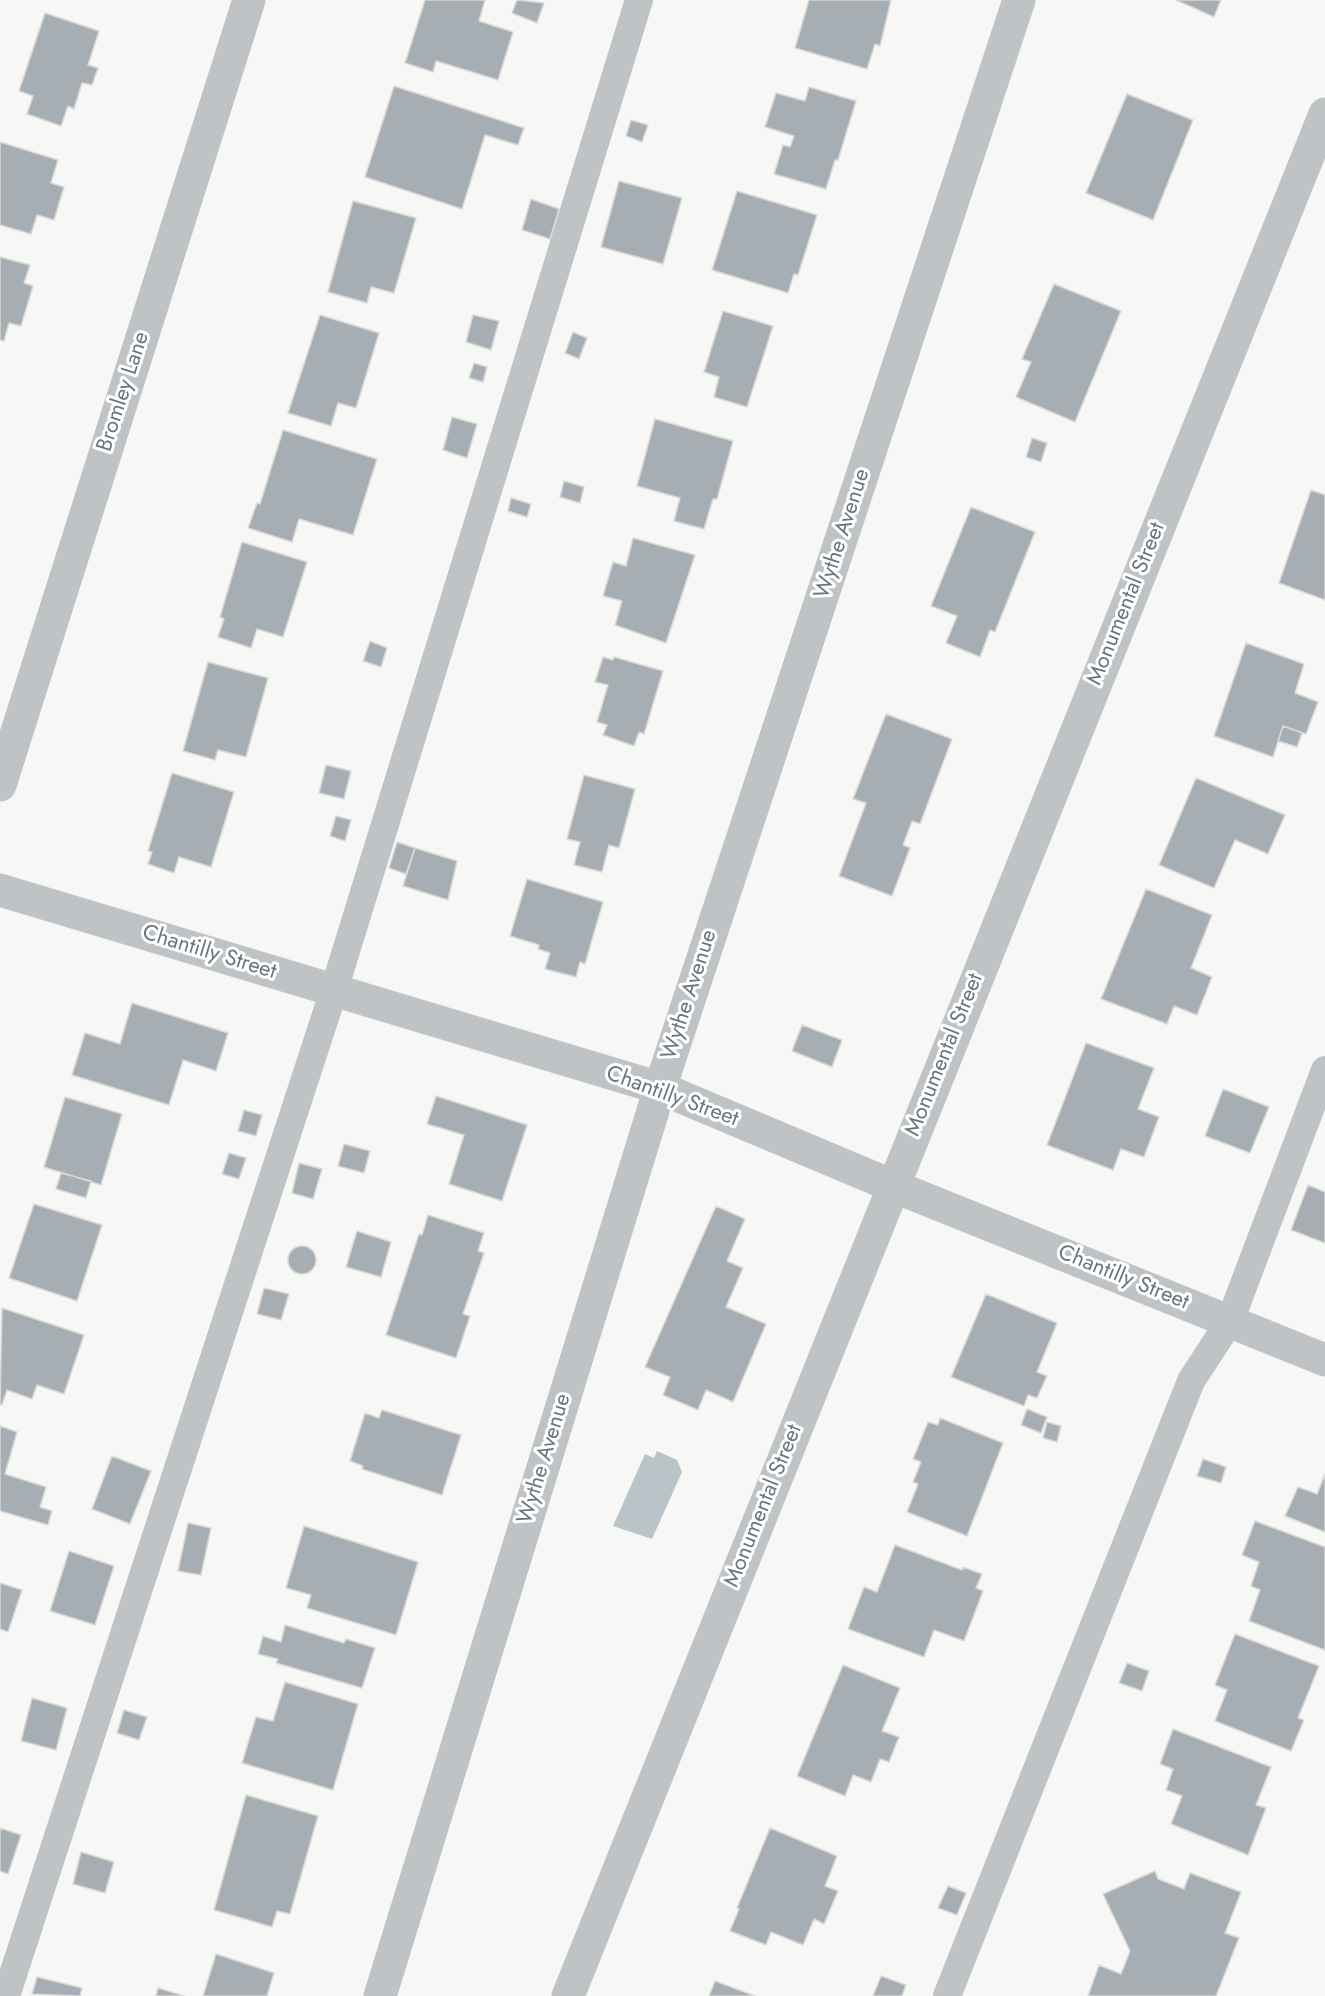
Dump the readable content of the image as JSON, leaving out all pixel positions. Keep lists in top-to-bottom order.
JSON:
{
  "streets": {
    "street": [
      "Bromley Lane",
      "Wythe Avenue",
      "Monumental Street",
      "Chantilly Street"
    ]
  },
  "crossings": [
    ["Wythe Avenue", "Chantilly Street"],
    ["Monumental Street", "Chantilly Street"]
  ]
}
